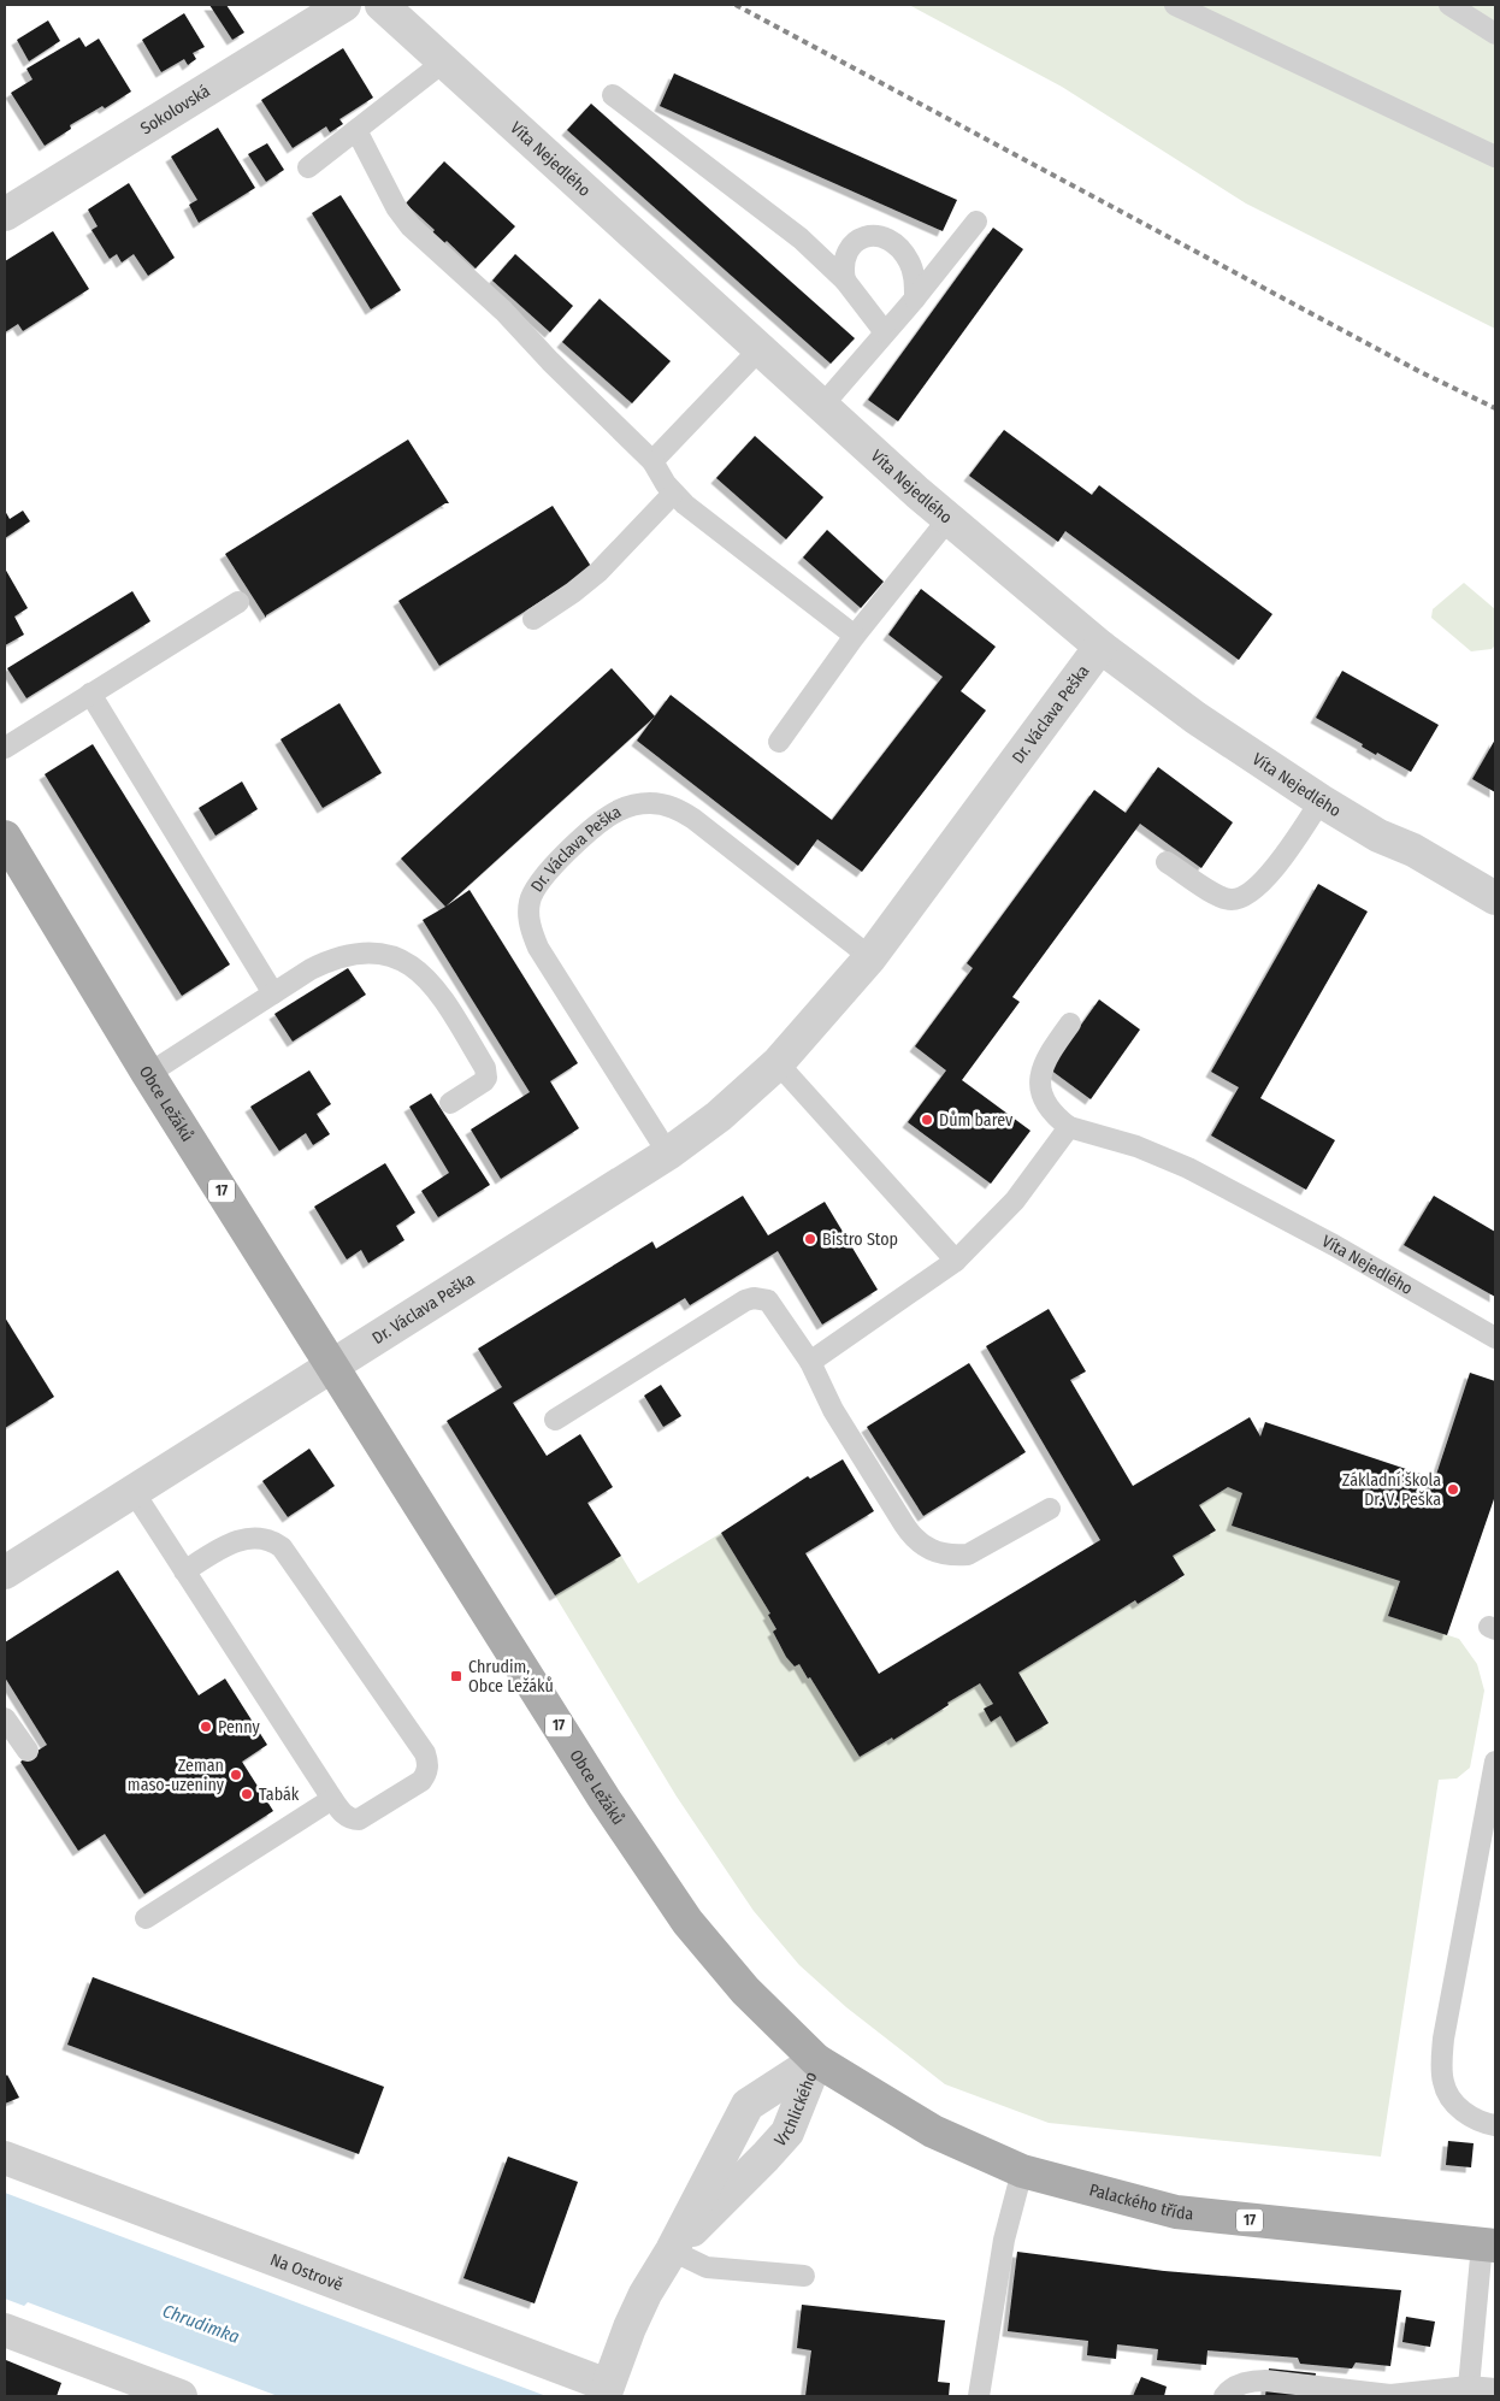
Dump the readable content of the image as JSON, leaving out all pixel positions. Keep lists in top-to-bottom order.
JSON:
{
  "streets": {
    "main road": ["Obce Ležáků", "17", "Palackého třída"],
    "street": [
      "Sokolovská",
      "Víta Nejedlého",
      "Dr. Václava Peška",
      "Vrchlického",
      "Na Ostrově"
    ]
  },
  "crossings": [
    ["Víta Nejedlého", "Dr. Václava Peška"],
    ["Dr. Václava Peška", "Obce Ležáků"],
    ["Obce Ležáků", "Vrchlického"],
    ["Obce Ležáků", "Palackého třída"],
    ["Vrchlického", "Palackého třída"],
    ["Vrchlického", "Na Ostrově"]
  ],
  "water": ["Chrudimka"],
  "places": {
    "other": [
      "Dům barev",
      "Bistro Stop",
      "Základní škola Dr. V. Peška",
      "Penny",
      "Zeman maso-uzeniny",
      "Tabák"
    ],
    "transit": ["Chrudim, Obce Ležáků"]
  }
}
